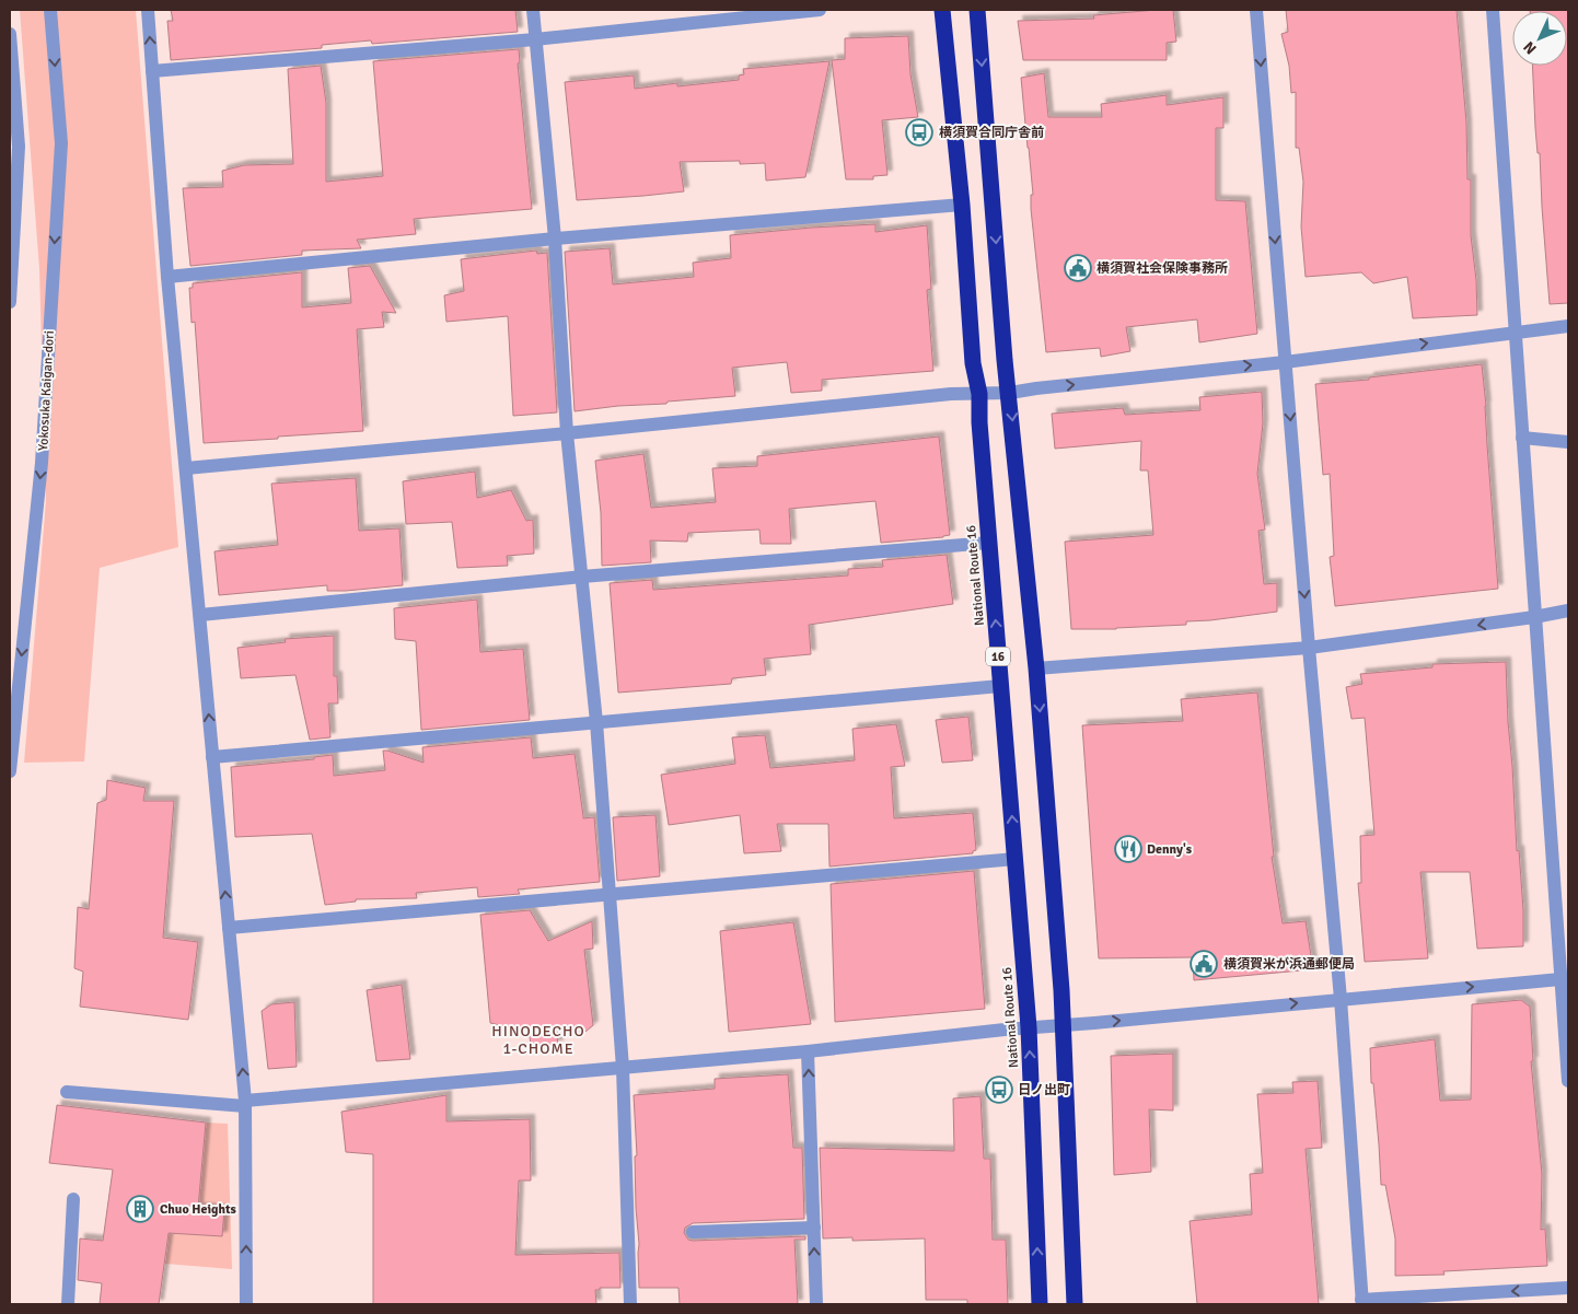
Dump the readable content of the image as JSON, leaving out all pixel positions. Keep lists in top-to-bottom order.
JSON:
{
  "streets": {
    "highway": ["National Route 16", "16"],
    "street": ["Yokosuka Kaigan-dori"]
  },
  "districts": ["HINODECHO 1-CHOME"],
  "places": {
    "bus stop": ["横須賀合同庁舎前", "日ノ出町"],
    "public building": ["横須賀社会保険事務所", "横須賀米が浜通郵便局"],
    "restaurant": ["Denny's"],
    "building": ["Chuo Heights"]
  },
  "north": "bottom left"
}
